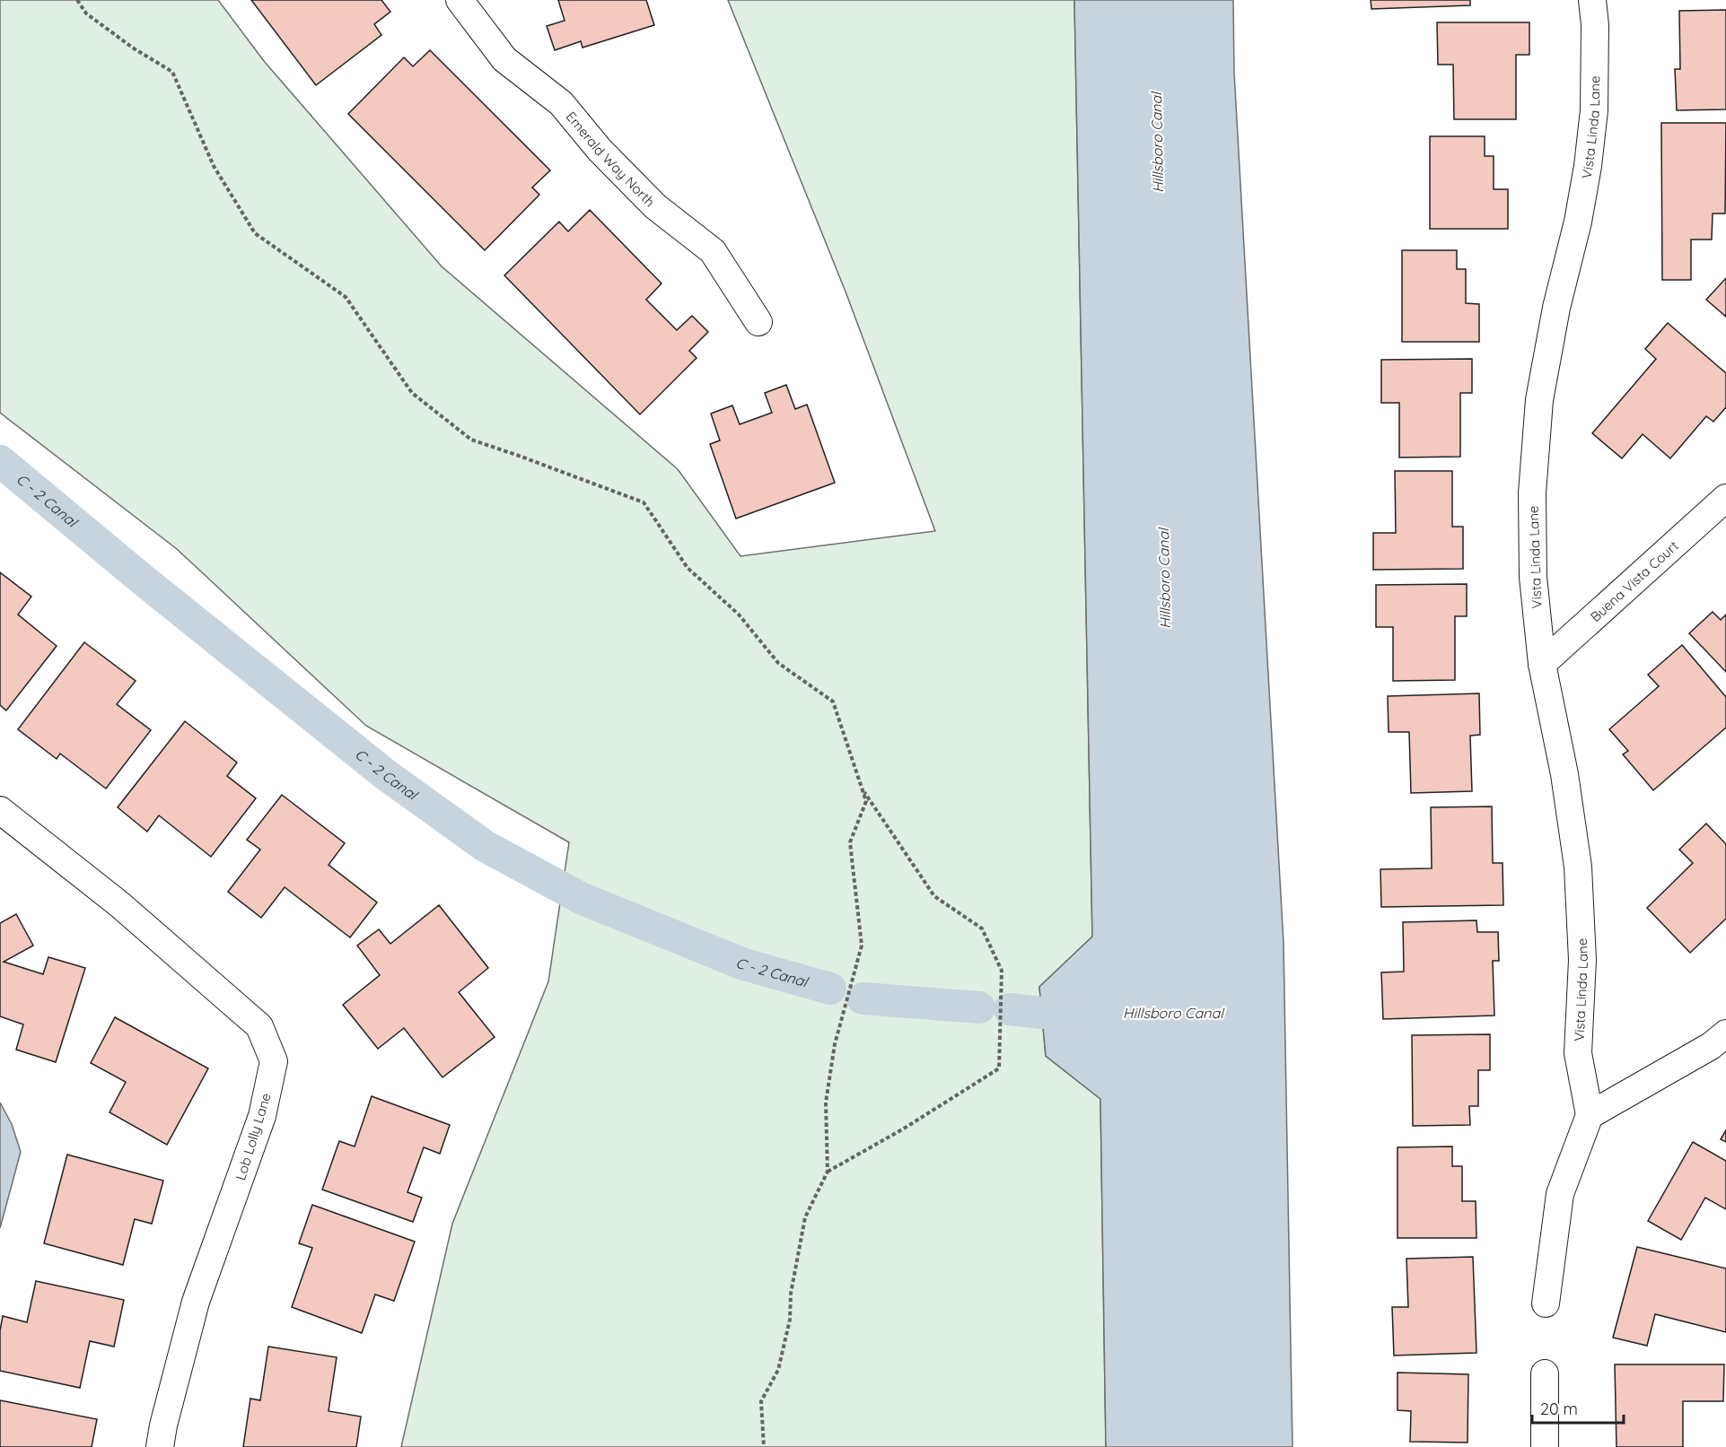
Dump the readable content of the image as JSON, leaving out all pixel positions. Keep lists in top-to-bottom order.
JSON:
{
  "streets": {
    "street": [
      "Vista Linda Lane",
      "Emerald Way North",
      "Buena Vista Court",
      "Lob Lolly Lane"
    ]
  },
  "crossings": [
    ["Vista Linda Lane", "Buena Vista Court"]
  ],
  "water": ["Hillsboro Canal", "C - 2 Canal"],
  "scale_bar": "20 m"
}
